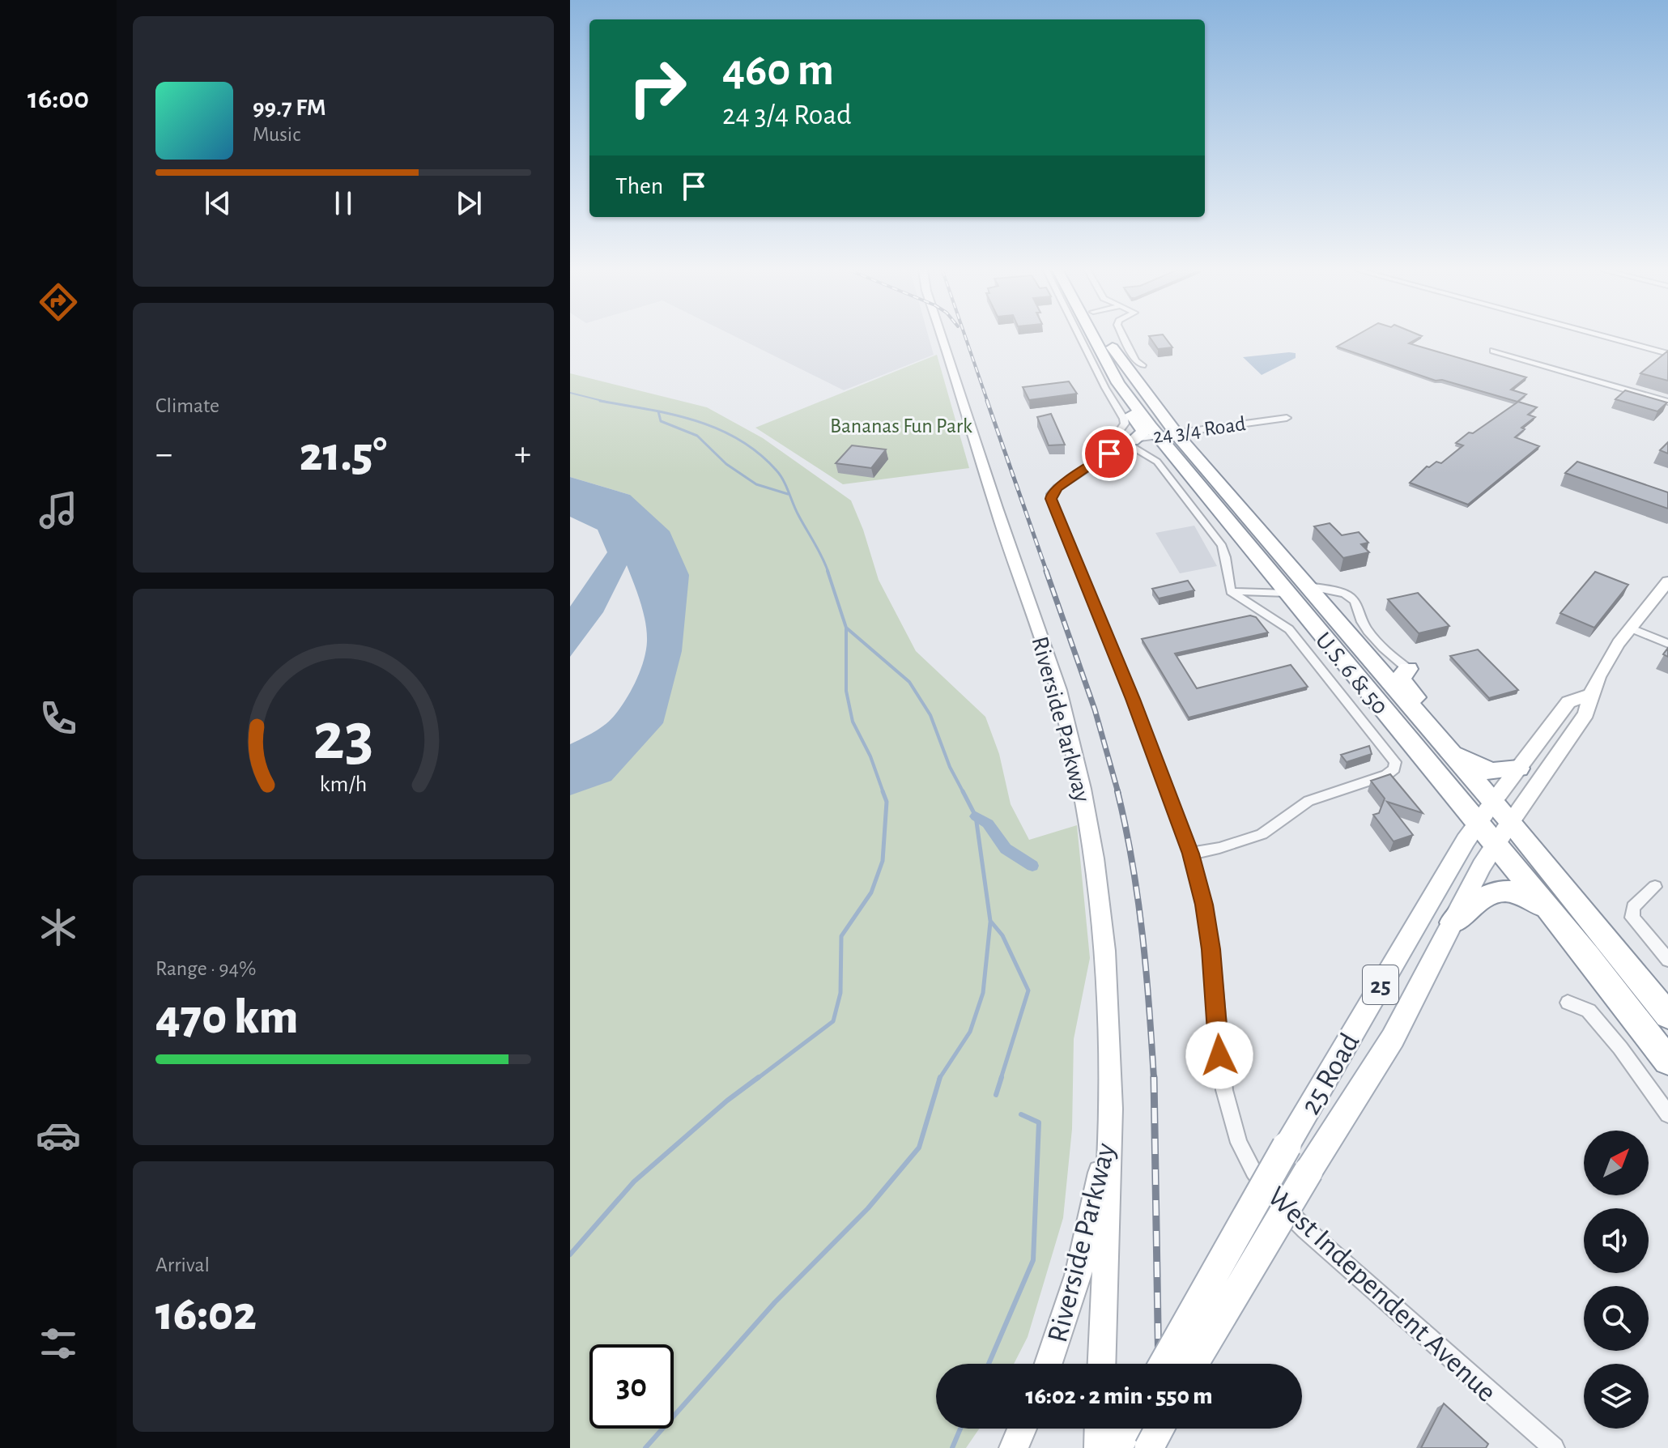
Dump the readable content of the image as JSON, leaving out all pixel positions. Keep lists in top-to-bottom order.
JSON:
{
  "streets": {
    "highway": ["U.S. 6 & 50"],
    "main road": ["Riverside Parkway", "25", "25 Road"],
    "street": ["24 3/4 Road", "West Independent Avenue"]
  },
  "crossings": [
    ["24 3/4 Road", "U.S. 6 & 50"],
    ["24 3/4 Road", "West Independent Avenue"],
    ["U.S. 6 & 50", "25 Road"]
  ],
  "parks": ["Bananas Fun Park"],
  "north": "top right",
  "page": {
    "tabs": "16:00",
    "turn": ["460 m", "24 3/4 Road"],
    "song": ["99.7 FM", "Music"],
    "then": "Then",
    "tile": [
      "Climate",
      ["Range · 94%", "470 km"],
      ["Arrival", "16:02"]
    ],
    "heat": ["−", "21.5°", "+"],
    "limit": "30",
    "trip": "16:02 · 2 min · 550 m",
    "gauge": ["23", "km/h"]
  }
}
